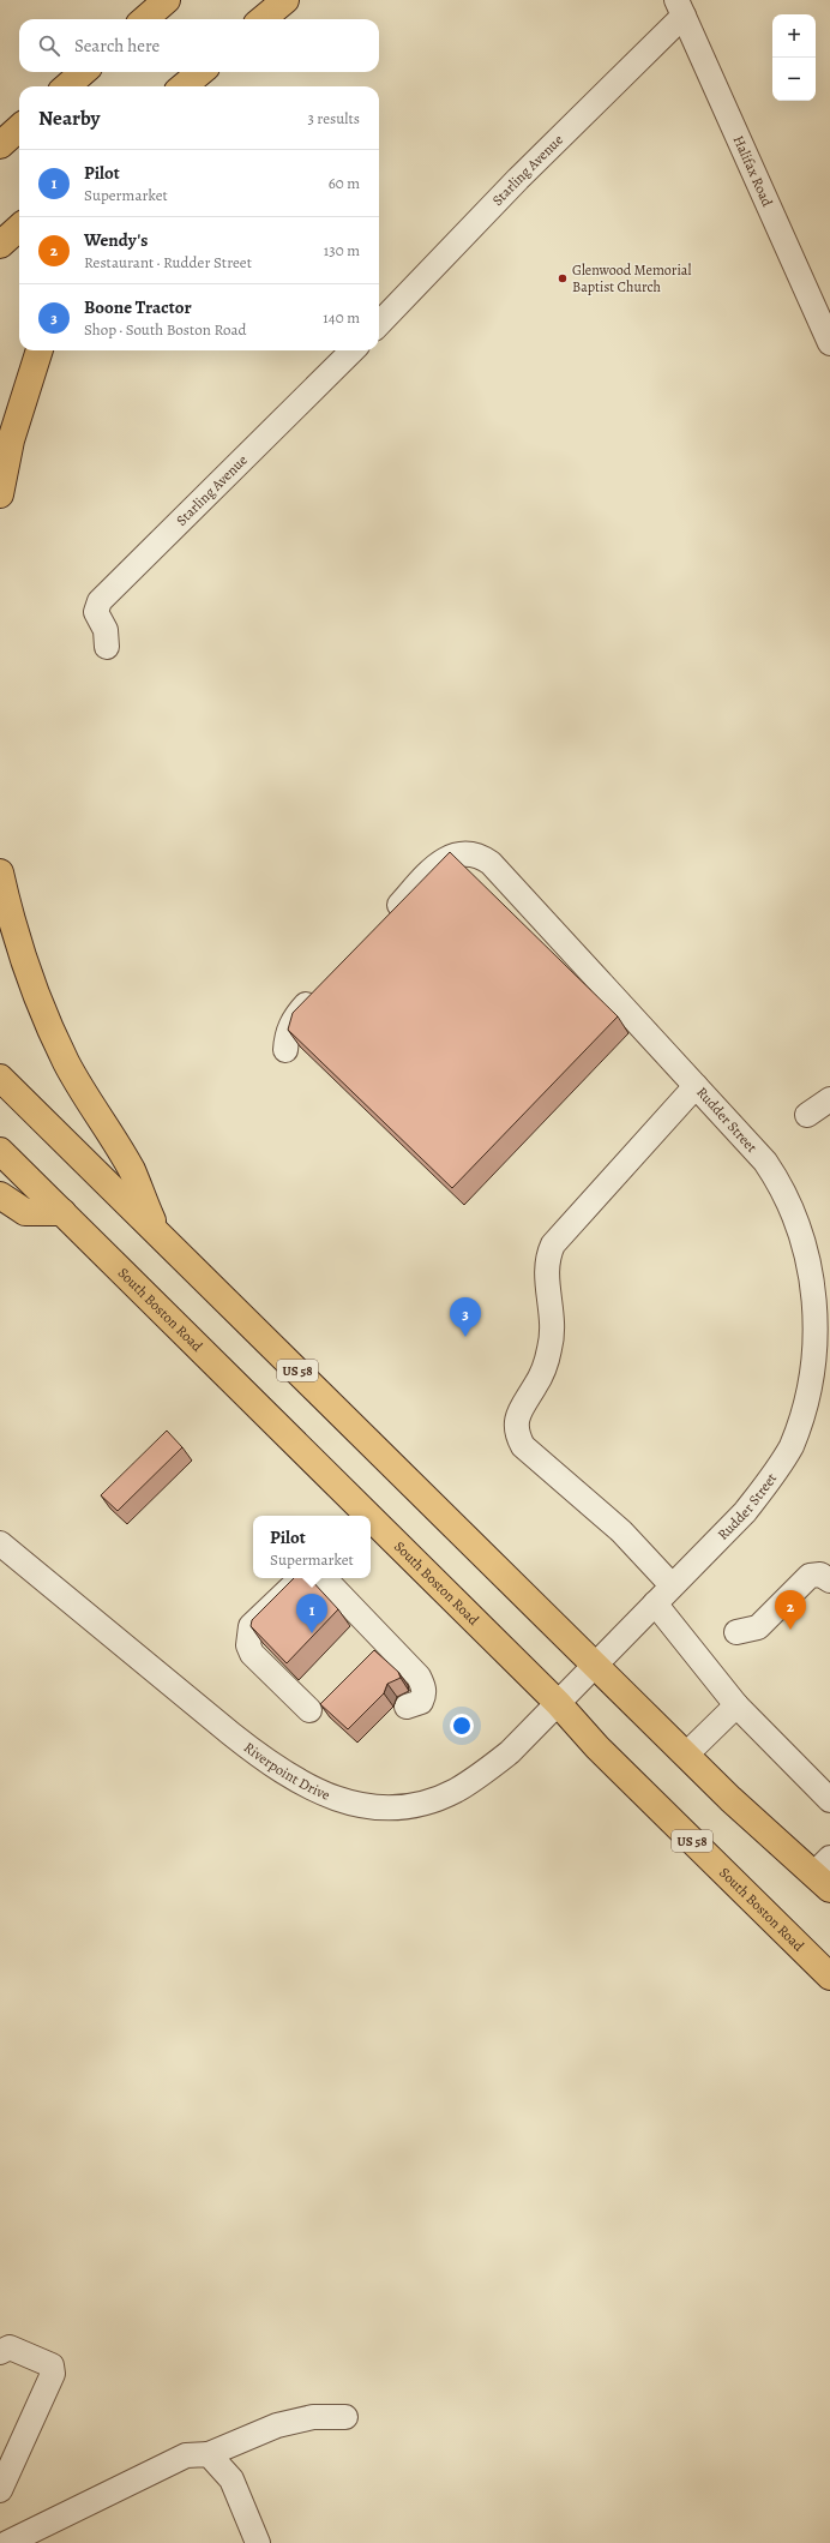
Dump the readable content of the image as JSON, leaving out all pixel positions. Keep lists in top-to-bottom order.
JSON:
{
  "streets": {
    "highway": ["South Boston Road", "US 58"],
    "street": [
      "Starling Avenue",
      "Halifax Road",
      "Rudder Street",
      "Riverpoint Drive"
    ]
  },
  "crossings": [
    ["Starling Avenue", "Halifax Road"],
    ["Rudder Street", "US 58"],
    ["Rudder Street", "Riverpoint Drive"],
    ["South Boston Road", "Riverpoint Drive"],
    ["US 58", "Riverpoint Drive"]
  ],
  "places": ["Glenwood Memorial Baptist Church"],
  "page": {
    "map_buttons": ["+", "−"],
    "search": "Search here",
    "heading": ["Nearby", "3 results"],
    "list": [
      {
        "mark": "1",
        "name": "Pilot",
        "note": "Supermarket",
        "value": "60 m"
      },
      {
        "mark": "2",
        "name": "Wendy's",
        "note": "Restaurant · Rudder Street",
        "value": "130 m"
      },
      {
        "mark": "3",
        "name": "Boone Tractor",
        "note": "Shop · South Boston Road",
        "value": "140 m"
      }
    ],
    "pins": ["3", "2", "1"],
    "popup": ["Pilot", "Supermarket"]
  }
}
